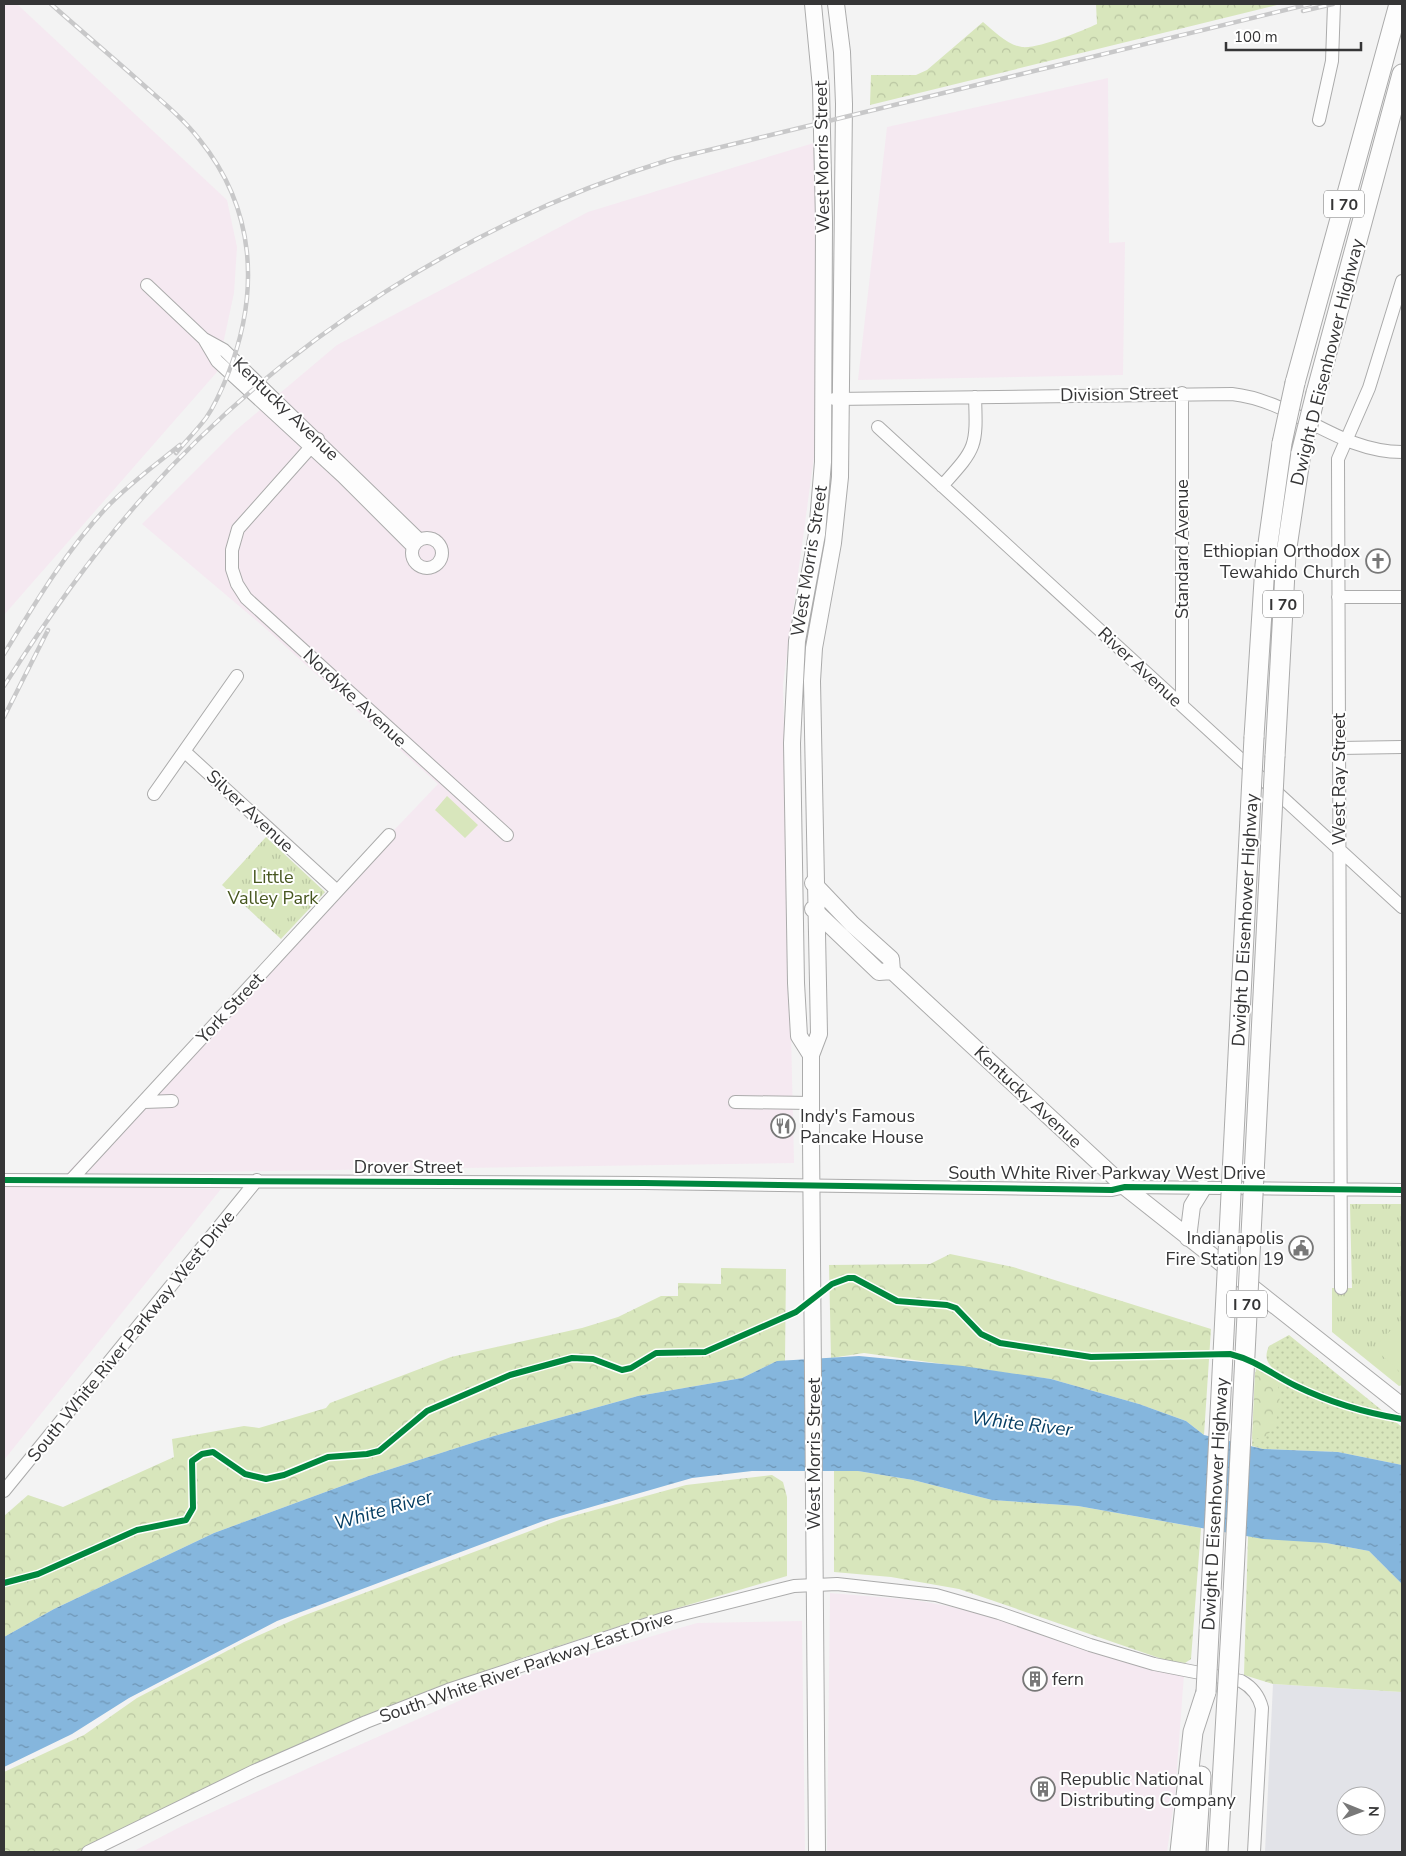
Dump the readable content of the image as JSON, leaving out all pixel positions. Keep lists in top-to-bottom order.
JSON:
{
  "streets": {
    "highway": ["I 70", "Dwight D Eisenhower Highway"],
    "main road": ["West Morris Street", "Kentucky Avenue"],
    "street": [
      "Division Street",
      "Standard Avenue",
      "River Avenue",
      "Nordyke Avenue",
      "West Ray Street",
      "Silver Avenue",
      "York Street",
      "Drover Street",
      "South White River Parkway West Drive",
      "South White River Parkway East Drive"
    ]
  },
  "crossings": [
    ["West Morris Street", "Division Street"],
    ["West Morris Street", "Kentucky Avenue"],
    ["West Morris Street", "Drover Street"],
    ["West Morris Street", "South White River Parkway West Drive"],
    ["West Morris Street", "South White River Parkway East Drive"],
    ["Division Street", "Standard Avenue"],
    ["Division Street", "West Ray Street"],
    ["Kentucky Avenue", "Nordyke Avenue"],
    ["Kentucky Avenue", "South White River Parkway West Drive"],
    ["Standard Avenue", "River Avenue"],
    ["River Avenue", "West Ray Street"],
    ["West Ray Street", "South White River Parkway West Drive"],
    ["Silver Avenue", "York Street"],
    ["York Street", "Drover Street"],
    ["Drover Street", "South White River Parkway West Drive"]
  ],
  "water": ["White River"],
  "parks": ["Little Valley Park"],
  "places": {
    "church": ["Ethiopian Orthodox Tewahido Church"],
    "restaurant": ["Indy's Famous Pancake House"],
    "public building": ["Indianapolis Fire Station 19"],
    "building": ["fern", "Republic National Distributing Company"]
  },
  "scale_bar": "100 m",
  "north": "right"
}
